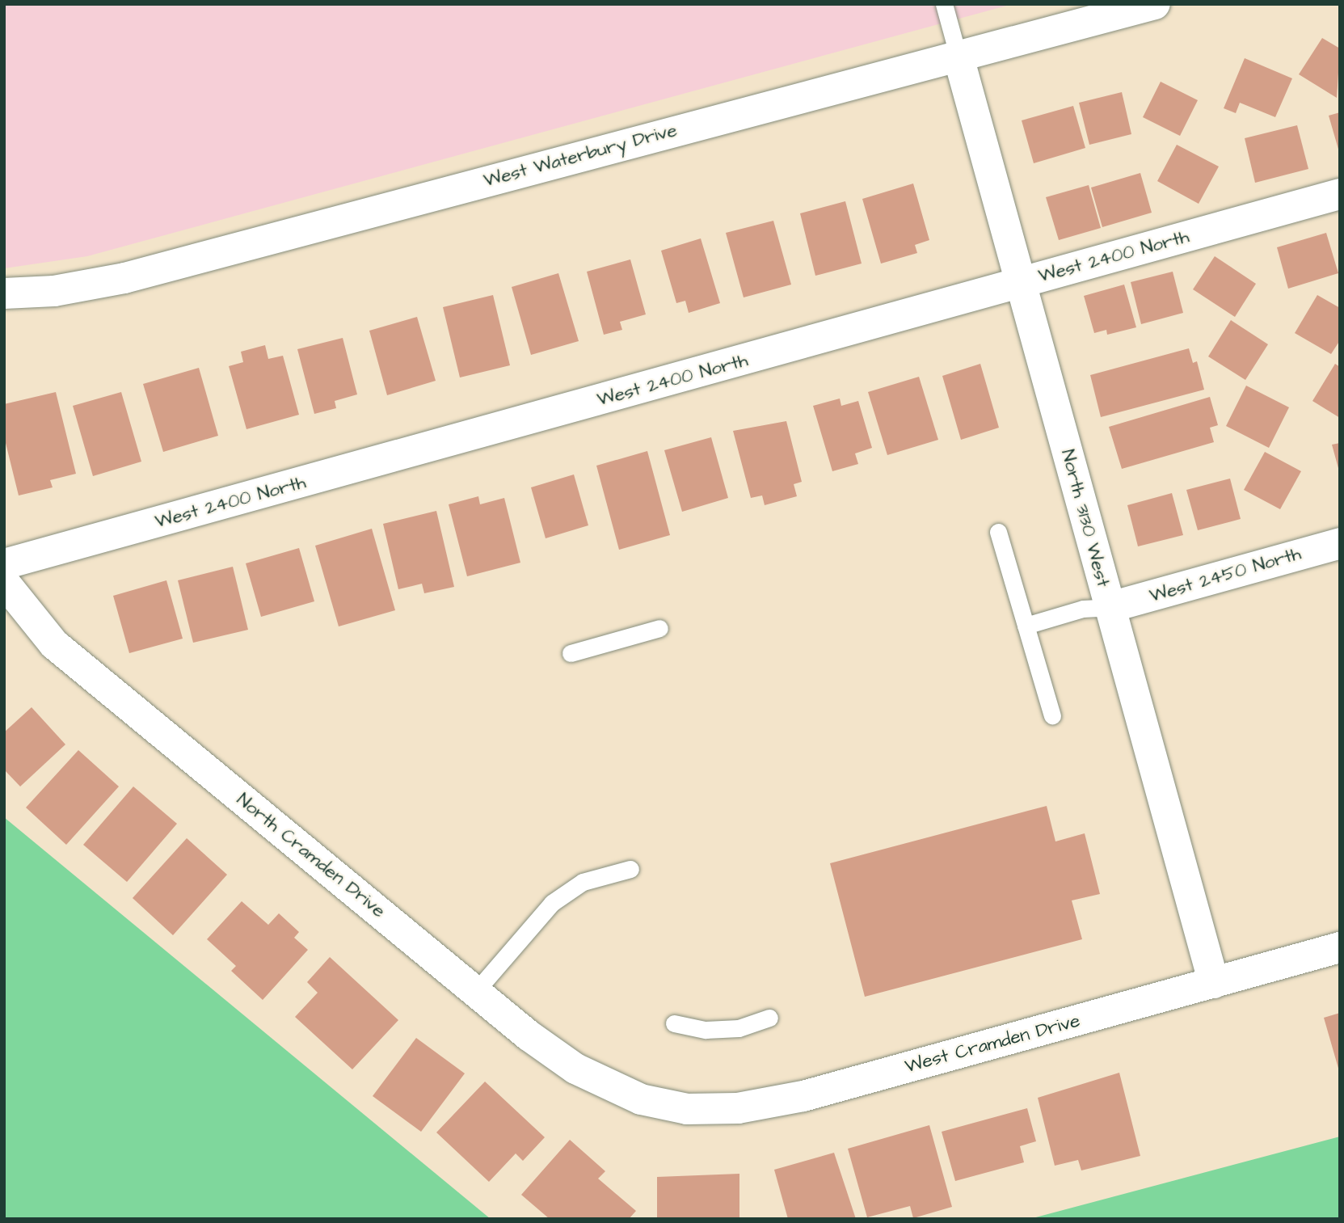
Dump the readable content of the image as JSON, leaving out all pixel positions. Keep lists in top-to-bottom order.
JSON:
{
  "streets": {
    "street": [
      "West Waterbury Drive",
      "West 2400 North",
      "North 3130 West",
      "West 2450 North",
      "North Cramden Drive",
      "West Cramden Drive"
    ]
  },
  "crossings": [
    ["West Waterbury Drive", "North 3130 West"],
    ["West 2400 North", "North 3130 West"],
    ["North 3130 West", "West 2450 North"],
    ["North 3130 West", "West Cramden Drive"],
    ["North Cramden Drive", "West Cramden Drive"]
  ]
}
